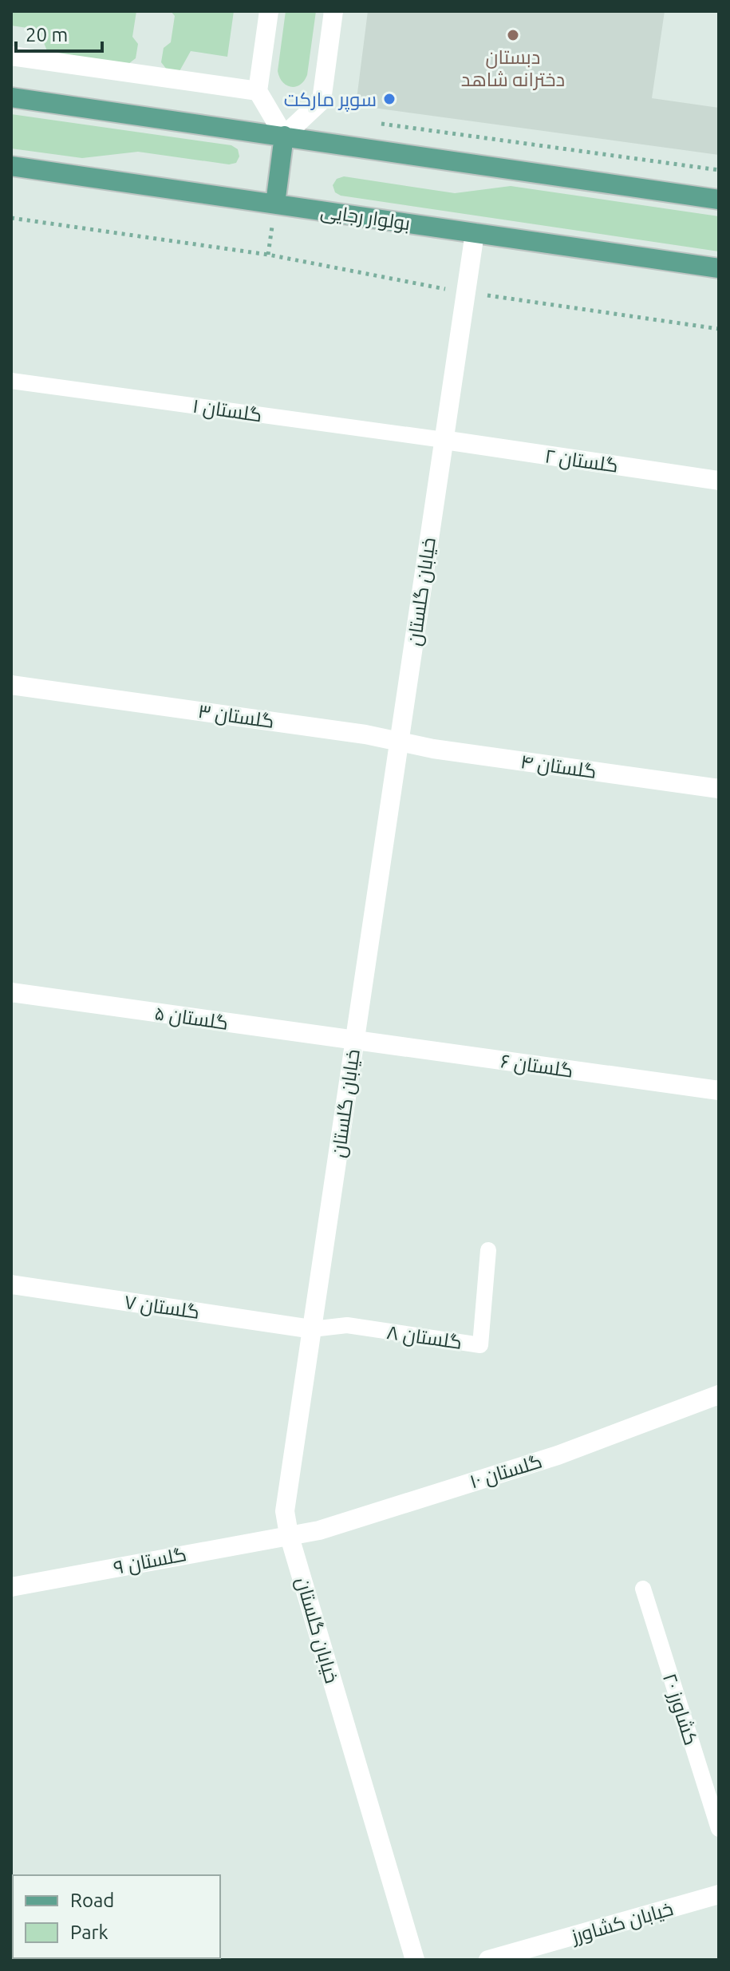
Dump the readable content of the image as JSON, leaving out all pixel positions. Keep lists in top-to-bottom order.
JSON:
{
  "streets": {
    "main road": ["بولوار رجایی"],
    "street": [
      "گلستان ۲",
      "خیابان گلستان",
      "گلستان ۳",
      "گلستان ۴",
      "گلستان ۵",
      "گلستان ۶",
      "گلستان ۷",
      "گلستان ۱۰",
      "گلستان ۹",
      "خیابان کشاورز"
    ],
    "lane": ["گلستان ۱", "گلستان ۸", "کشاورز ۲۰"]
  },
  "crossings": [
    ["بولوار رجایی", "خیابان گلستان"],
    ["گلستان ۱", "گلستان ۲"],
    ["گلستان ۱", "خیابان گلستان"],
    ["گلستان ۲", "خیابان گلستان"],
    ["خیابان گلستان", "گلستان ۳"],
    ["خیابان گلستان", "گلستان ۴"],
    ["خیابان گلستان", "گلستان ۵"],
    ["خیابان گلستان", "گلستان ۶"],
    ["خیابان گلستان", "گلستان ۷"],
    ["خیابان گلستان", "گلستان ۸"],
    ["خیابان گلستان", "گلستان ۱۰"],
    ["خیابان گلستان", "گلستان ۹"],
    ["گلستان ۳", "گلستان ۴"],
    ["گلستان ۵", "گلستان ۶"],
    ["گلستان ۷", "گلستان ۸"],
    ["گلستان ۱۰", "گلستان ۹"]
  ],
  "places": ["دبستان دخترانه شاهد", "سوپر مارکت"],
  "legend": ["Road", "Park"],
  "scale_bar": "20 m"
}
